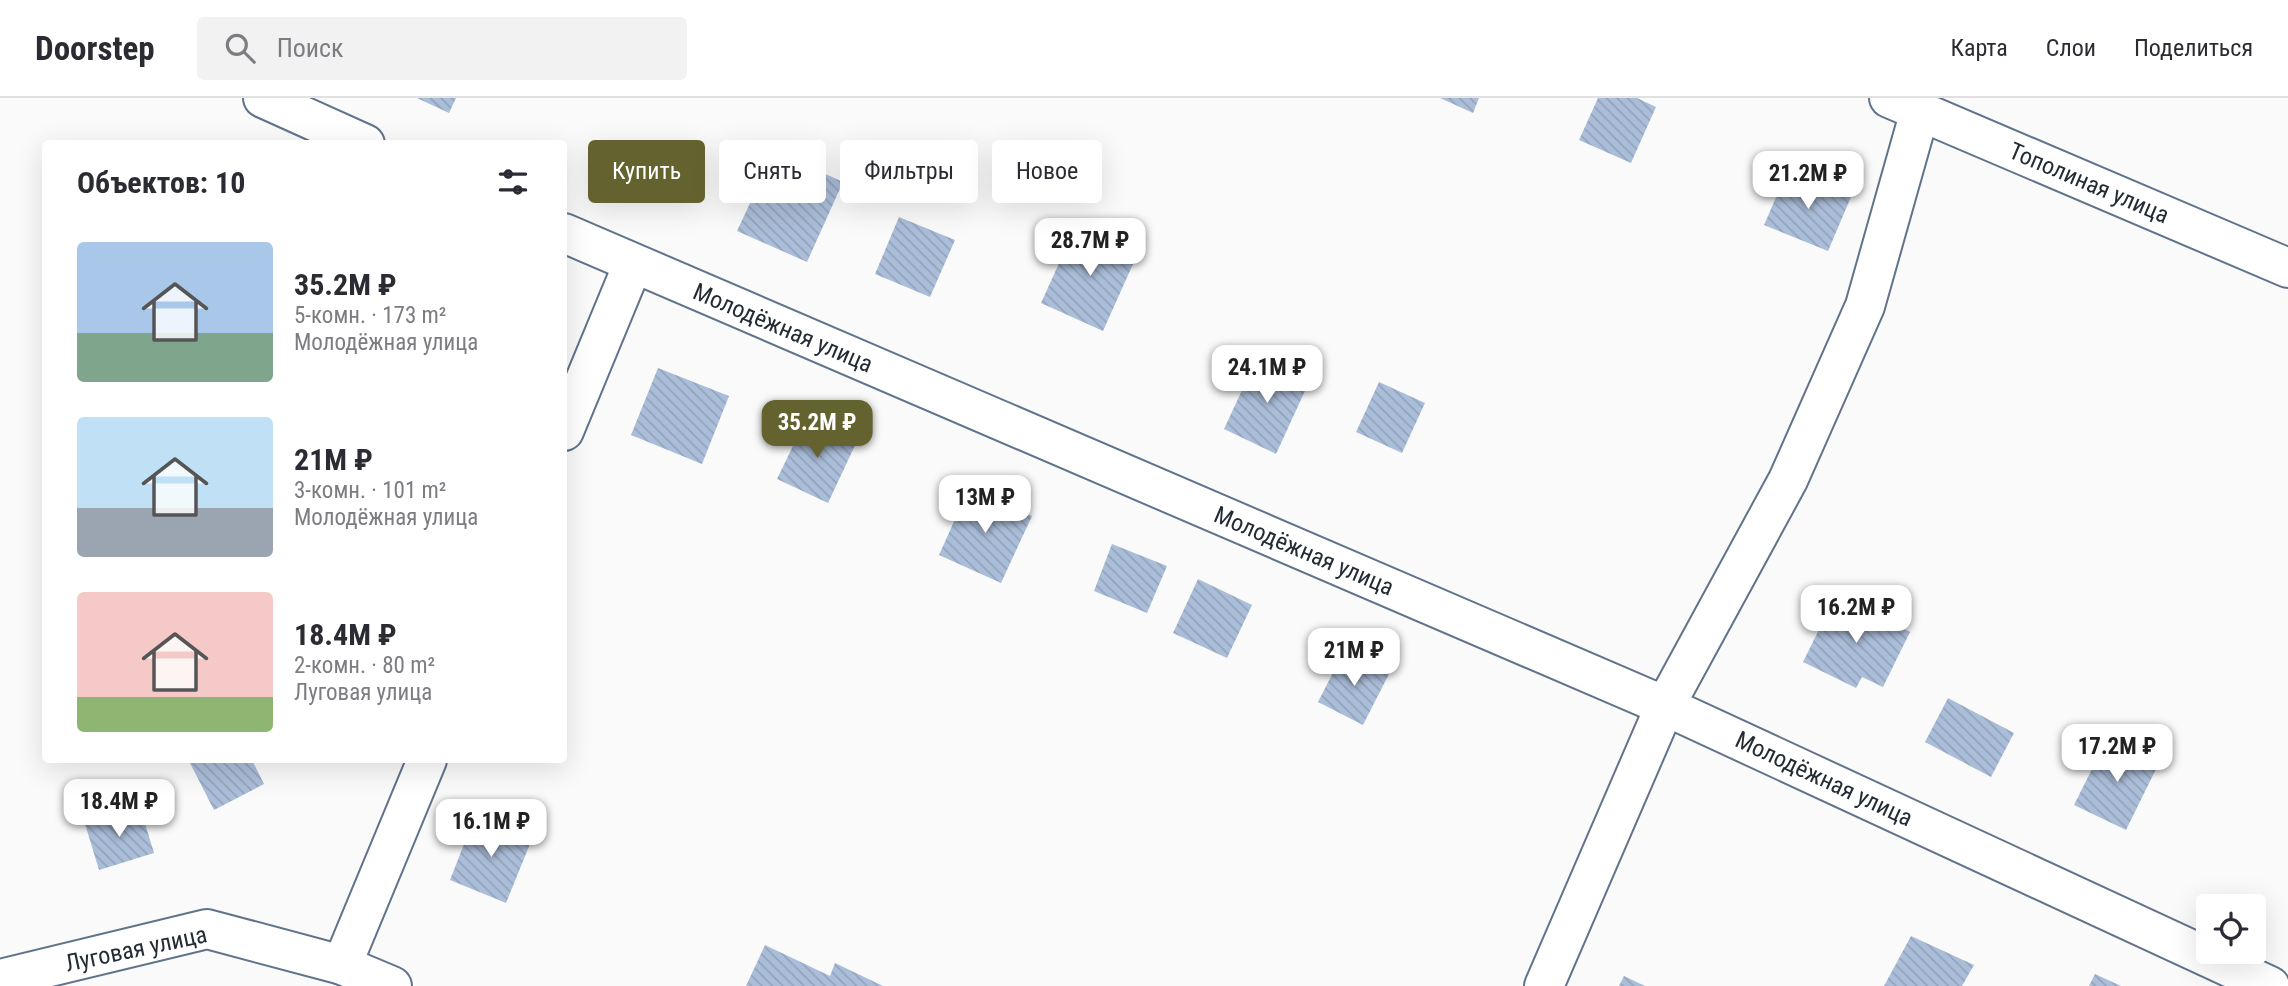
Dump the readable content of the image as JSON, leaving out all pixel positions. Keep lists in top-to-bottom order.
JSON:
{
  "streets": {
    "street": ["Тополиная улица", "Молодёжная улица", "Луговая улица"]
  },
  "page": {
    "header": "Doorstep",
    "search": "Поиск",
    "nav": ["Карта", "Слои", "Поделиться"],
    "chip": [
      "Купить",
      "Снять",
      "Фильтры",
      "Новое"
    ],
    "heading": "Объектов: 10",
    "price": [
      "21.2M ₽",
      "28.7M ₽",
      "24.1M ₽",
      "35.2M ₽",
      "13M ₽",
      "16.2M ₽",
      "21M ₽",
      "17.2M ₽",
      "18.4M ₽",
      "16.1M ₽"
    ],
    "list": [
      {
        "name": "35.2M ₽",
        "note": "5-комн. · 173 m² · Молодёжная улица"
      },
      {
        "name": "21M ₽",
        "note": "3-комн. · 101 m² · Молодёжная улица"
      },
      {
        "name": "18.4M ₽",
        "note": "2-комн. · 80 m² · Луговая улица"
      }
    ]
  }
}
